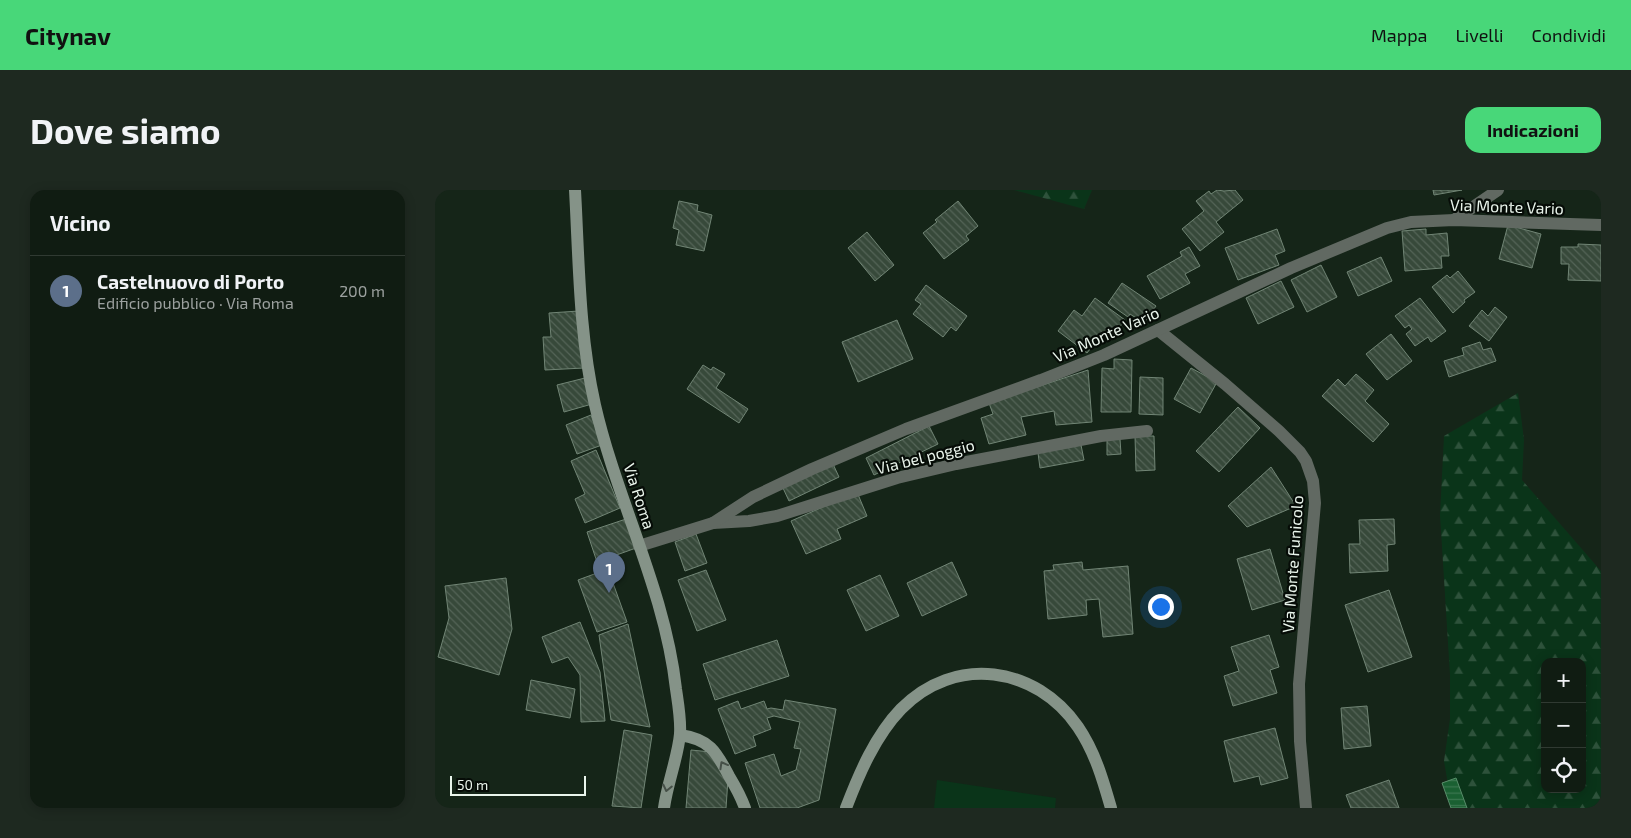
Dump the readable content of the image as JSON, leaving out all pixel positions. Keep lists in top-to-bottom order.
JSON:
{
  "streets": {
    "main road": ["Via Roma"],
    "street": ["Via Monte Vario", "Via bel poggio", "Via Monte Funicolo"]
  },
  "crossings": [
    ["Via Monte Vario", "Via bel poggio"],
    ["Via Monte Vario", "Via Roma"],
    ["Via Monte Vario", "Via Monte Funicolo"]
  ],
  "scale_bar": "50 m",
  "page": {
    "header": "Citynav",
    "nav": ["Mappa", "Livelli", "Condividi"],
    "buttons": "Indicazioni",
    "title": "Dove siamo",
    "heading": "Vicino",
    "list": [
      {
        "mark": "1",
        "name": "Castelnuovo di Porto",
        "note": "Edificio pubblico · Via Roma",
        "value": "200 m"
      }
    ],
    "pins": "1",
    "map_buttons": ["+", "−"],
    "scale": "50 m"
  }
}
